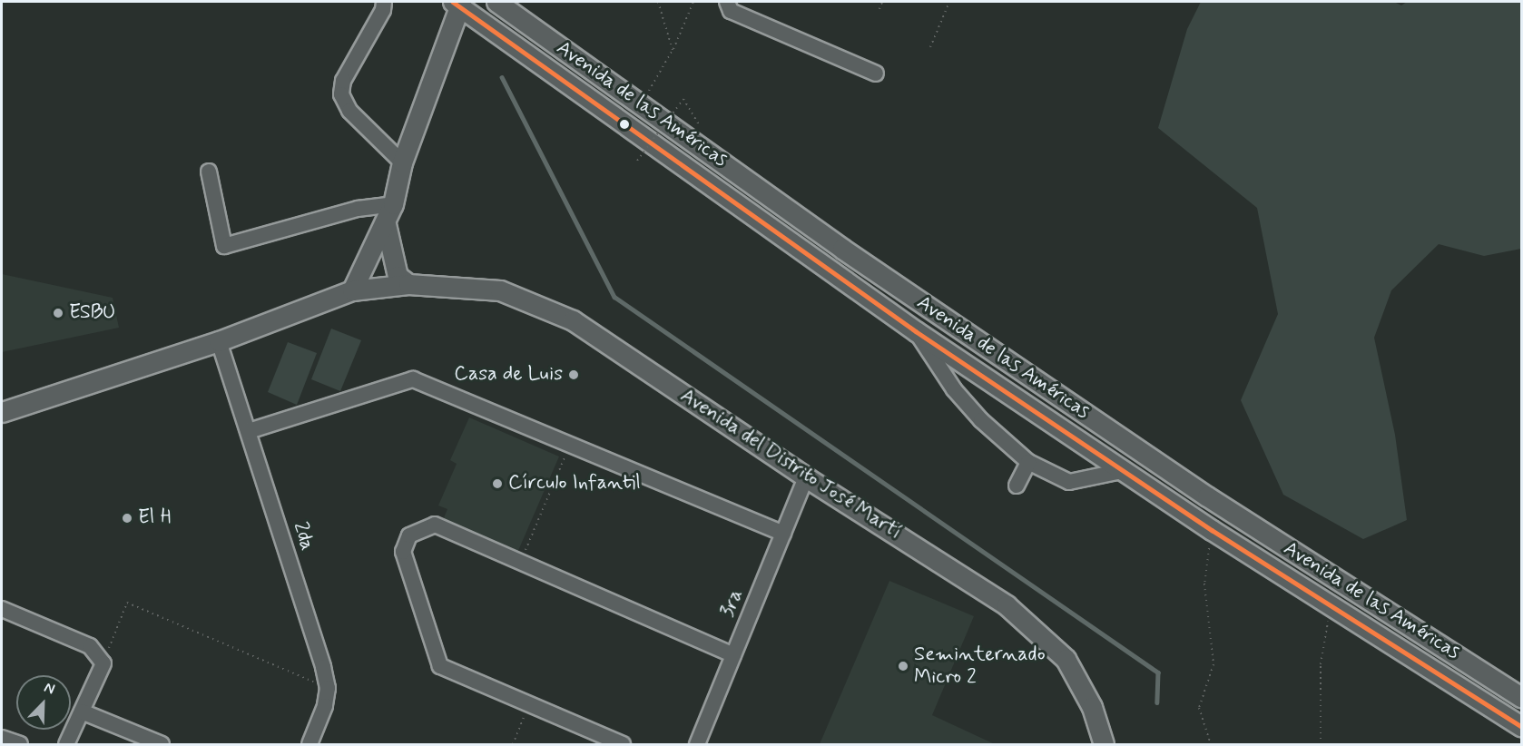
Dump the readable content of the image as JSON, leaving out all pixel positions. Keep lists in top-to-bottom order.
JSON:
{
  "streets": {
    "main road": ["Avenida de las Américas", "Avenida del Distrito José Martí"],
    "street": ["2da", "3ra"]
  },
  "crossings": [
    ["Avenida del Distrito José Martí", "2da"],
    ["Avenida del Distrito José Martí", "3ra"]
  ],
  "places": [
    "ESBU",
    "Casa de Luis",
    "Círculo Infantil",
    "El H",
    "Seminternado Micro 2"
  ],
  "north": "top right"
}
